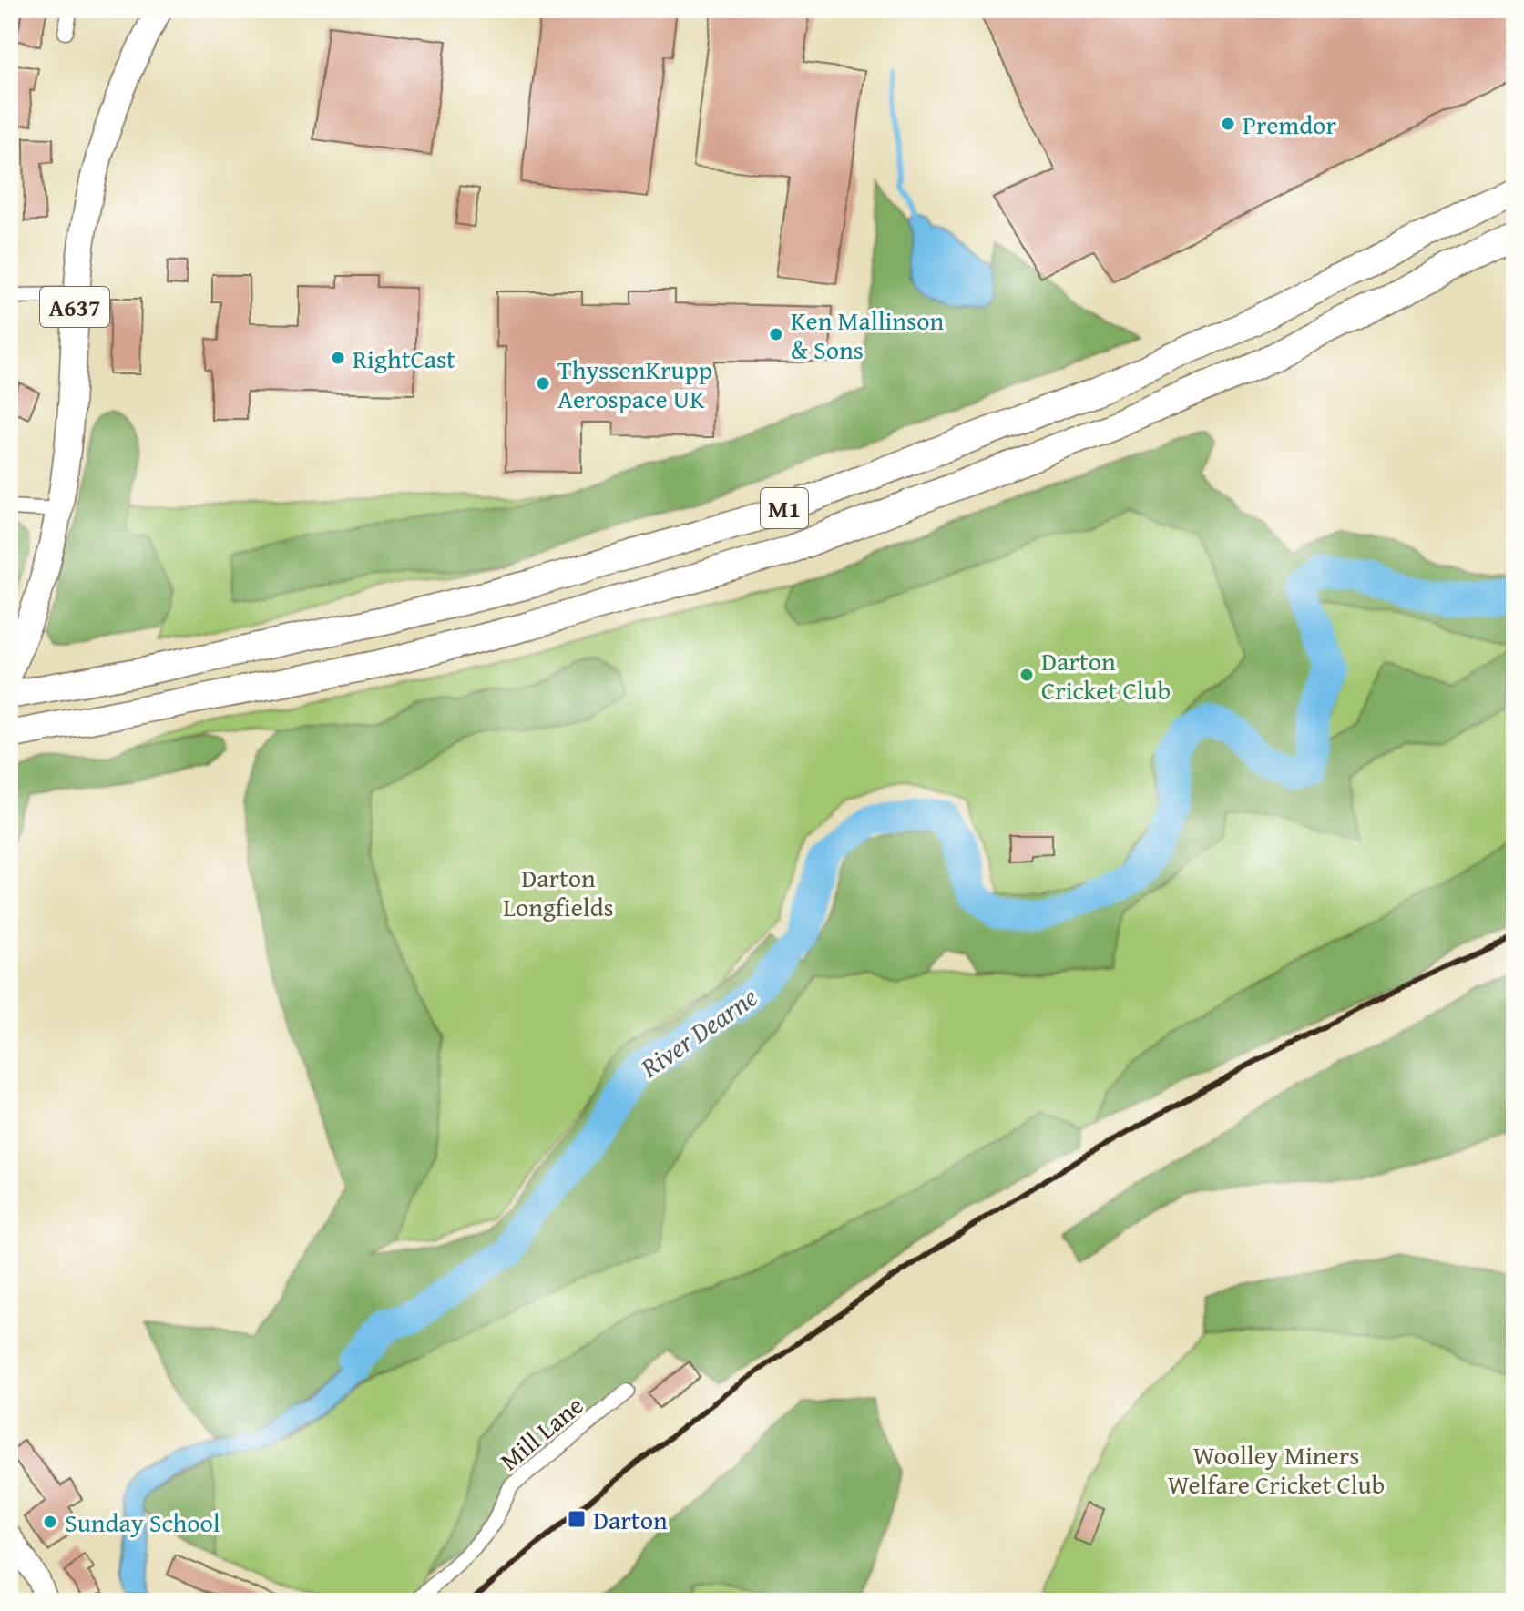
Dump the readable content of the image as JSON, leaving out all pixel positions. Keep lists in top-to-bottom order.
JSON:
{
  "streets": {
    "highway": ["A637", "M1"],
    "street": ["Mill Lane"]
  },
  "water": ["River Dearne"],
  "parks": ["Darton Longfields", "Woolley Miners Welfare Cricket Club"],
  "places": {
    "other": [
      "Premdor",
      "Ken Mallinson & Sons",
      "RightCast",
      "ThyssenKrupp Aerospace UK",
      "Darton Cricket Club",
      "Sunday School"
    ],
    "transit": ["Darton"]
  }
}
